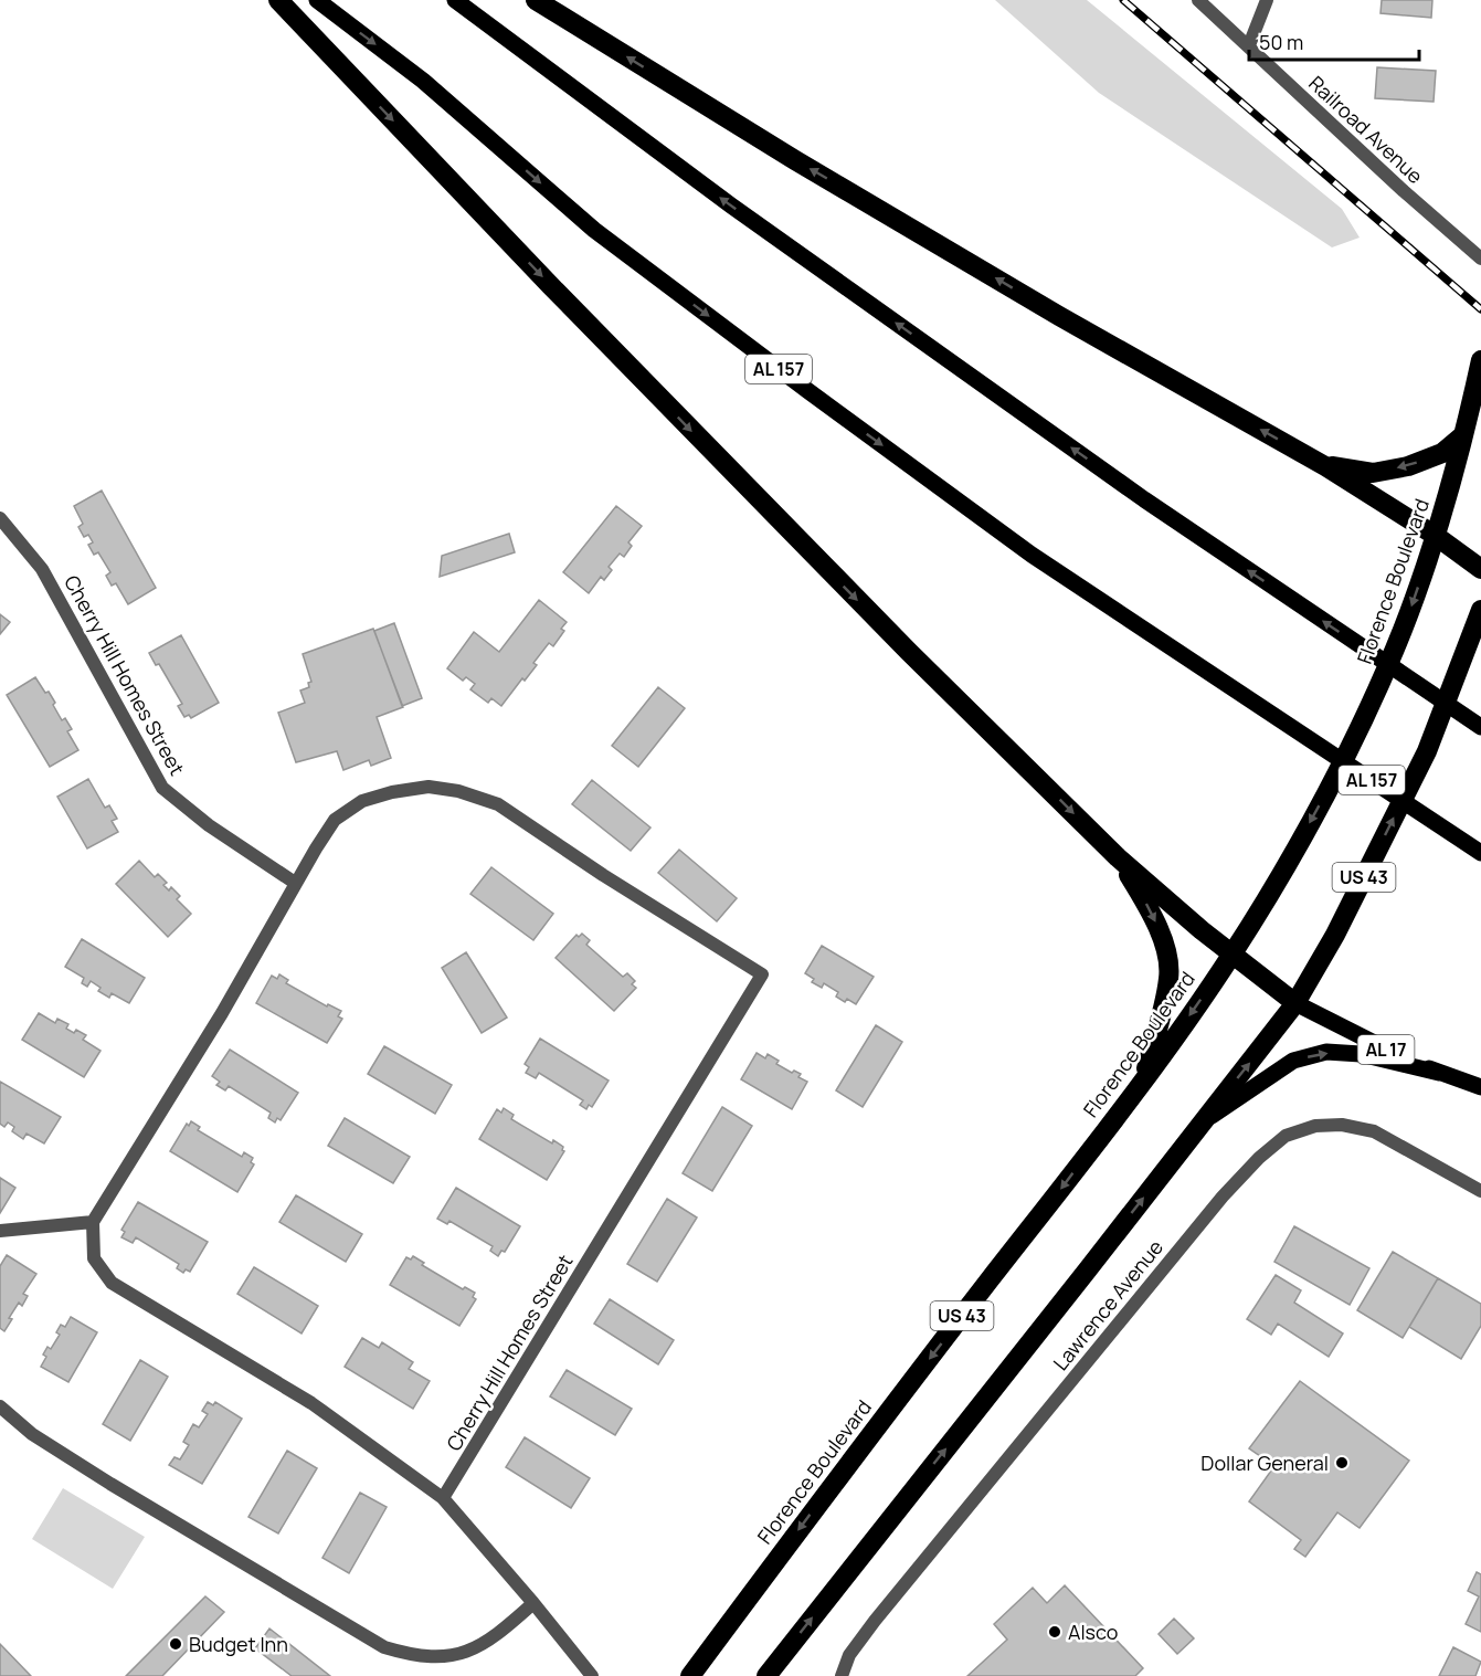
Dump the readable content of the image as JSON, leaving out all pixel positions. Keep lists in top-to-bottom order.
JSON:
{
  "streets": {
    "highway": ["Florence Boulevard", "US 43", "AL 17"],
    "main road": ["AL 157"],
    "street": ["Railroad Avenue", "Cherry Hill Homes Street", "Lawrence Avenue"]
  },
  "crossings": [
    ["Florence Boulevard", "AL 17"],
    ["US 43", "AL 17"]
  ],
  "places": ["Dollar General", "Alsco", "Budget Inn"],
  "scale_bar": "50 m"
}
